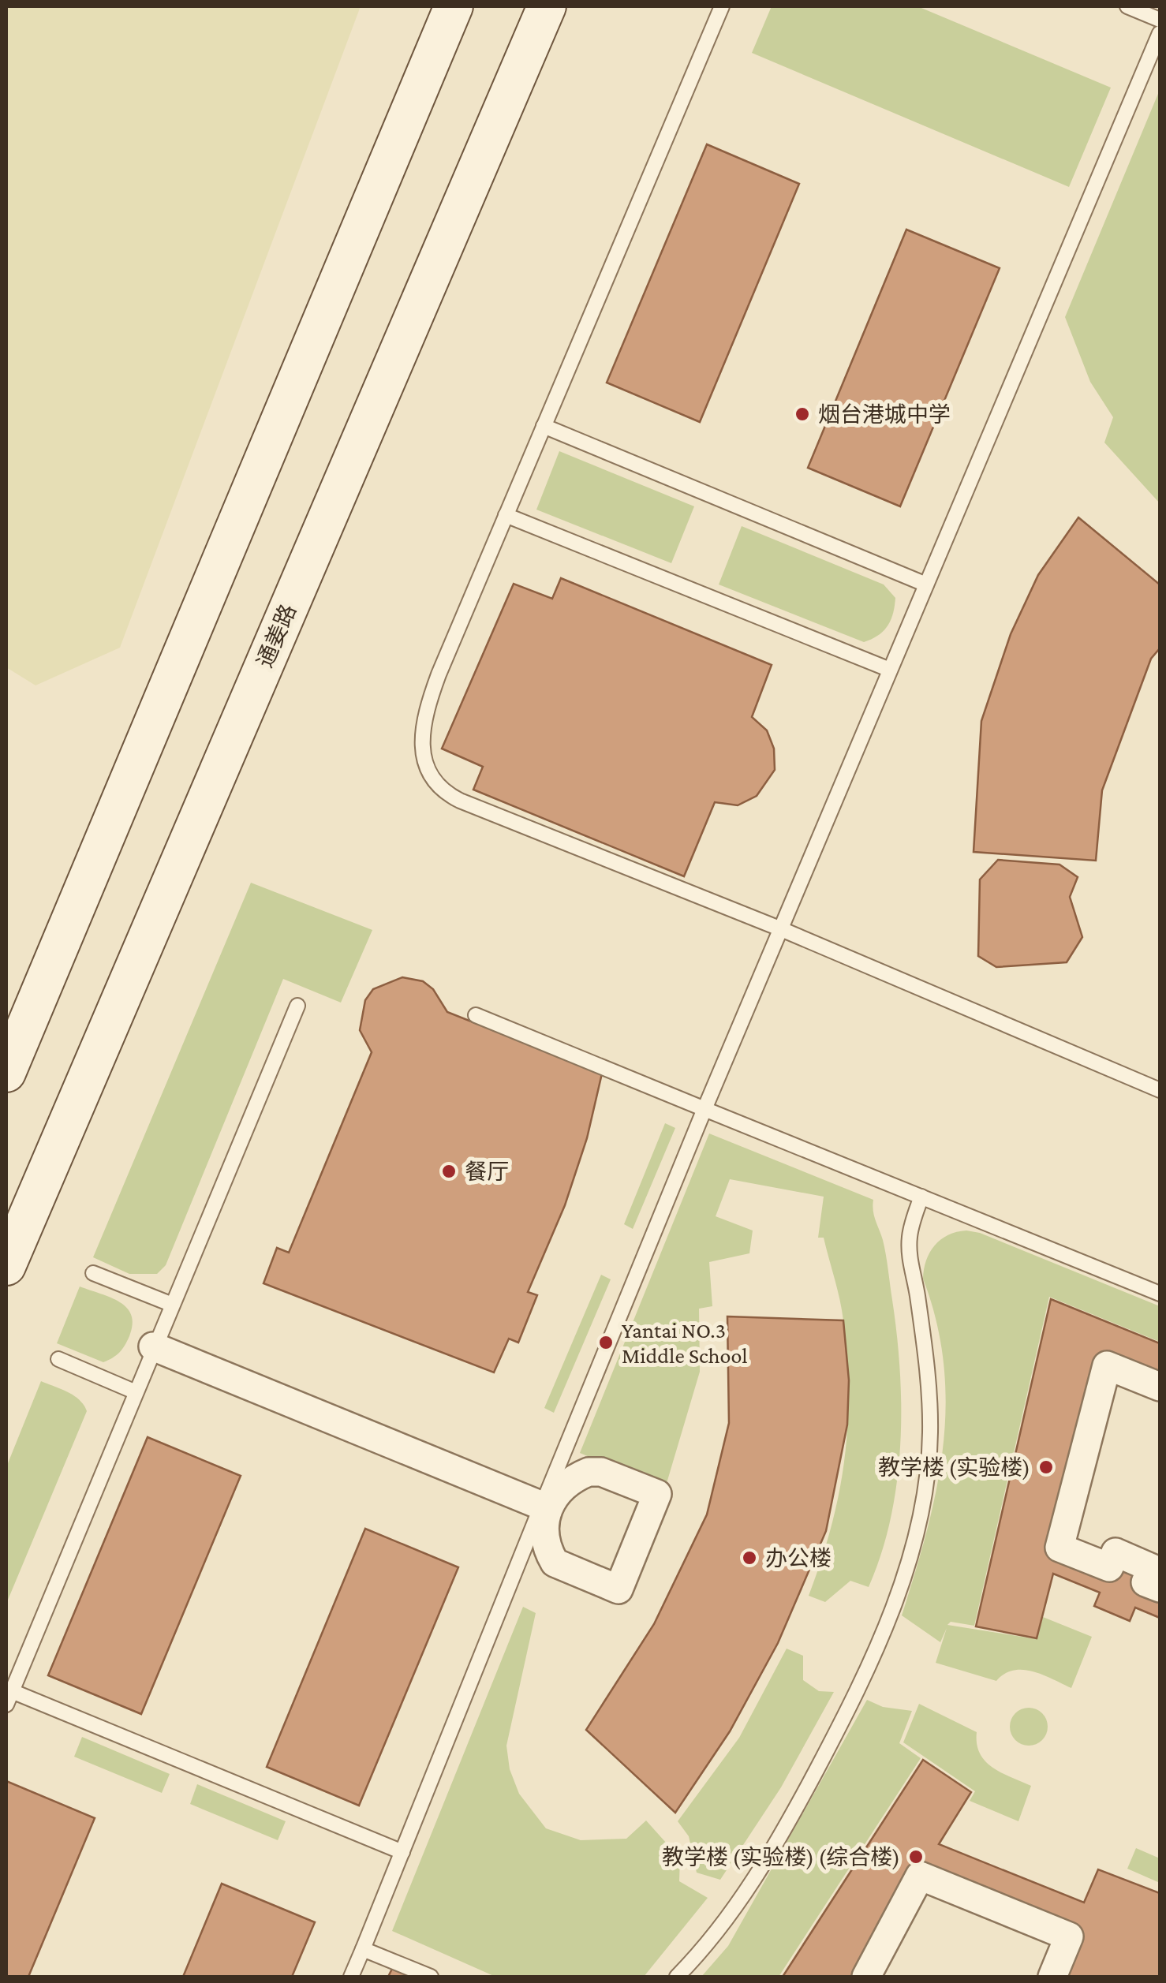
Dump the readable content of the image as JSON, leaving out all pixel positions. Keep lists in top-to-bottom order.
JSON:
{
  "streets": {
    "street": ["通姜路"]
  },
  "places": [
    "烟台港城中学",
    "餐厅",
    "Yantai NO.3 Middle School",
    "教学楼 (实验楼)",
    "办公楼",
    "教学楼 (实验楼) (综合楼)"
  ]
}
